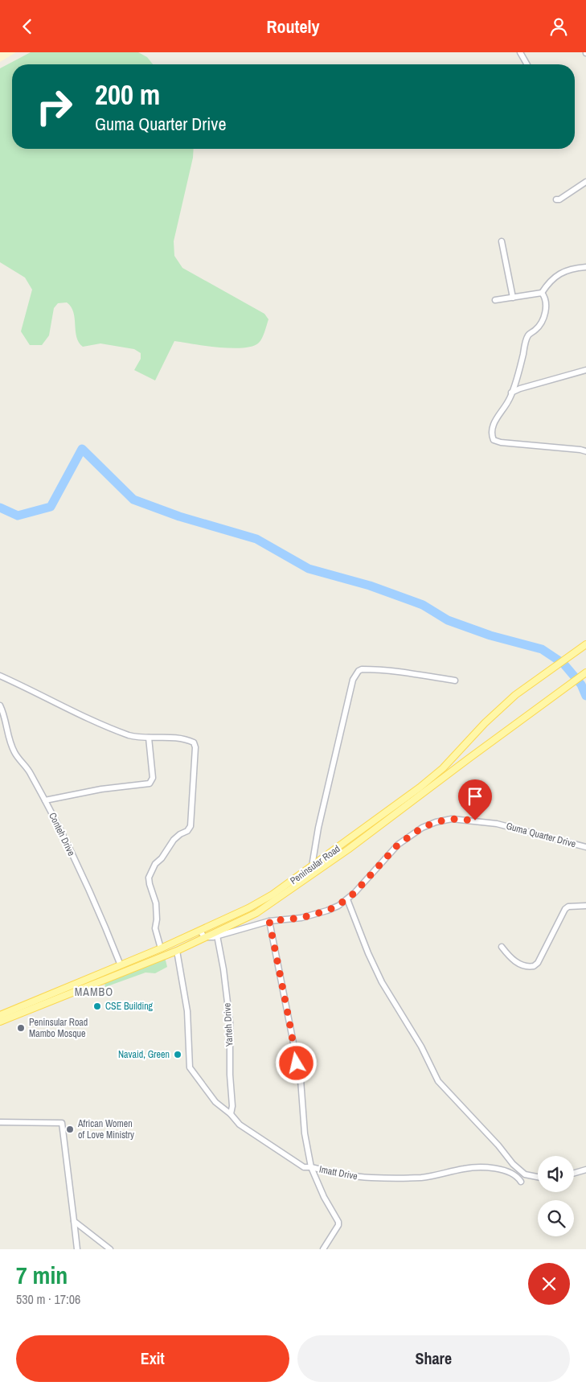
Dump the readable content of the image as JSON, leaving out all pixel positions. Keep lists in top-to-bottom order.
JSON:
{
  "streets": {
    "main road": ["Peninsular Road"],
    "street": [
      "Conteh Drive",
      "Guma Quarter Drive",
      "Yarteh Drive",
      "Imatt Drive"
    ]
  },
  "crossings": [
    ["Conteh Drive", "Peninsular Road"],
    ["Guma Quarter Drive", "Peninsular Road"],
    ["Guma Quarter Drive", "Yarteh Drive"],
    ["Peninsular Road", "Imatt Drive"],
    ["Yarteh Drive", "Imatt Drive"]
  ],
  "districts": ["MAMBO"],
  "places": [
    "CSE Building",
    "Peninsular Road Mambo Mosque",
    "Navaid, Green",
    "African Women of Love Ministry"
  ],
  "page": {
    "header": "Routely",
    "turn": ["200 m", "Guma Quarter Drive"],
    "heading": ["7 min", "530 m · 17:06"],
    "buttons": ["Exit", "Share"]
  }
}
